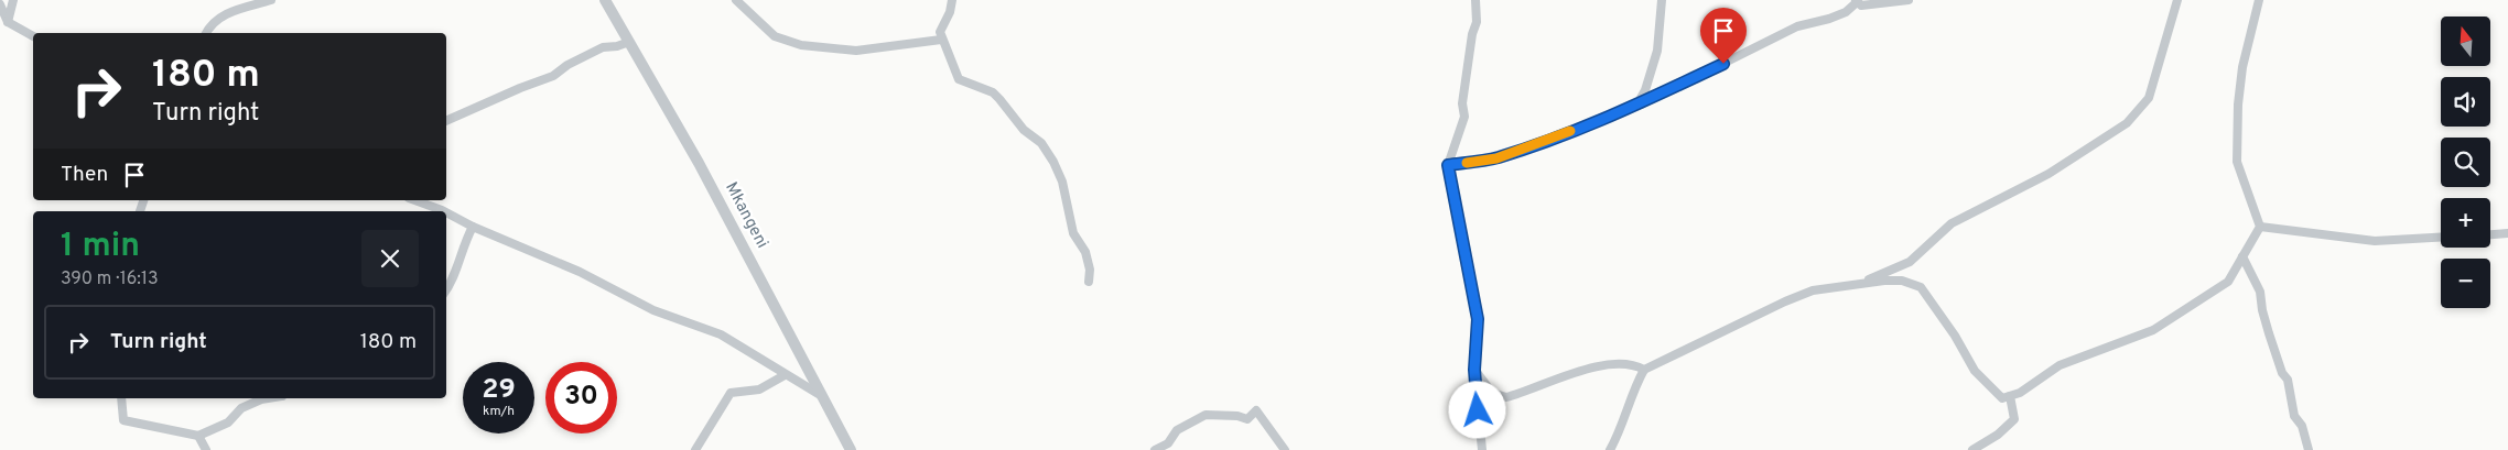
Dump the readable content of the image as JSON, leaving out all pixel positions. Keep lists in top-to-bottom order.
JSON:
{
  "streets": {
    "street": ["Mkangeni"]
  },
  "north": "top",
  "page": {
    "map_buttons": ["+", "−"],
    "turn": ["180 m", "Turn right"],
    "then": "Then",
    "heading": ["1 min", "390 m · 16:13"],
    "list": [
      {
        "name": "Turn right",
        "value": "180 m"
      }
    ],
    "speed": "29 km/h",
    "limit": "30"
  }
}
